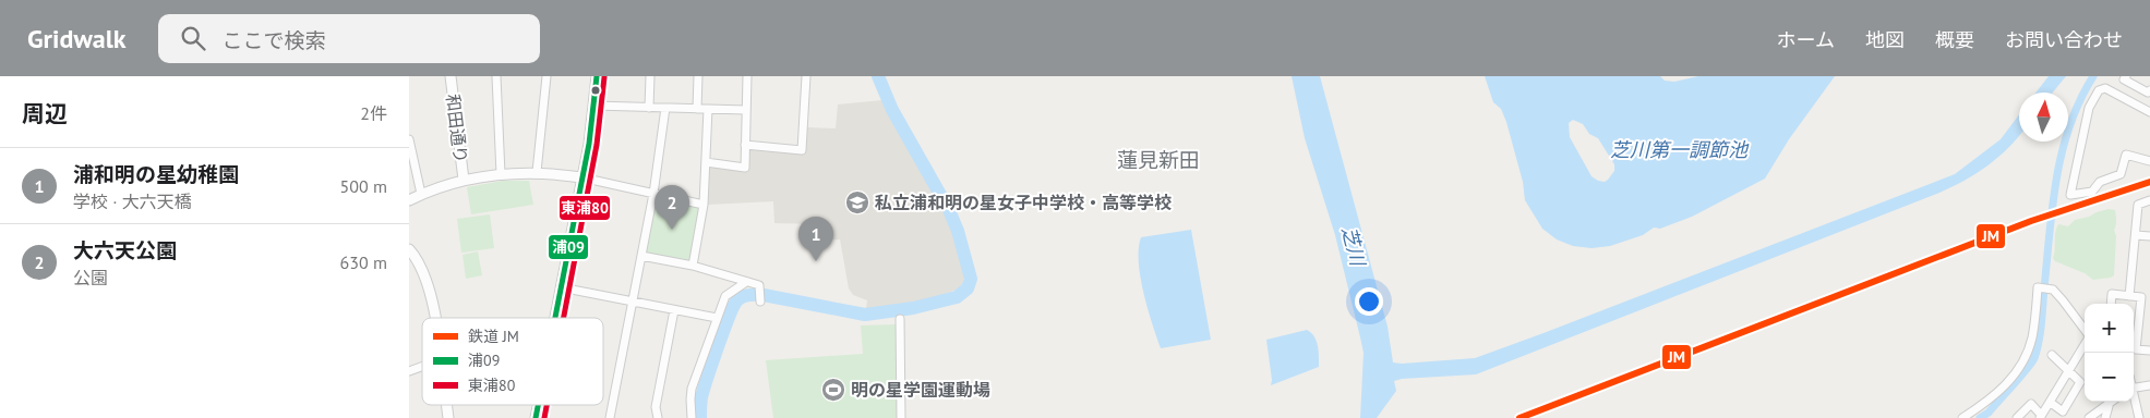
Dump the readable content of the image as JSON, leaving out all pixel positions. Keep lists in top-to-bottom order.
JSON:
{
  "streets": {
    "street": ["和田通り"]
  },
  "districts": ["蓮見新田"],
  "water": ["芝川第一調節池", "芝川"],
  "places": {
    "school or university": ["私立浦和明の星女子中学校・高等学校"],
    "sports": ["明の星学園運動場"]
  },
  "lines": ["transit line 浦09", "transit line 東浦80", "rail line JM"],
  "legend": ["鉄道 JM", "浦09", "東浦80"],
  "north": "top",
  "page": {
    "header": "Gridwalk",
    "search": "ここで検索",
    "nav": [
      "ホーム",
      "地図",
      "概要",
      "お問い合わせ"
    ],
    "heading": ["周辺", "2件"],
    "list": [
      {
        "mark": "1",
        "name": "浦和明の星幼稚園",
        "note": "学校 · 大六天橋",
        "value": "500 m"
      },
      {
        "mark": "2",
        "name": "大六天公園",
        "note": "公園",
        "value": "630 m"
      }
    ],
    "pins": ["2", "1"],
    "map_buttons": ["+", "−"]
  }
}
